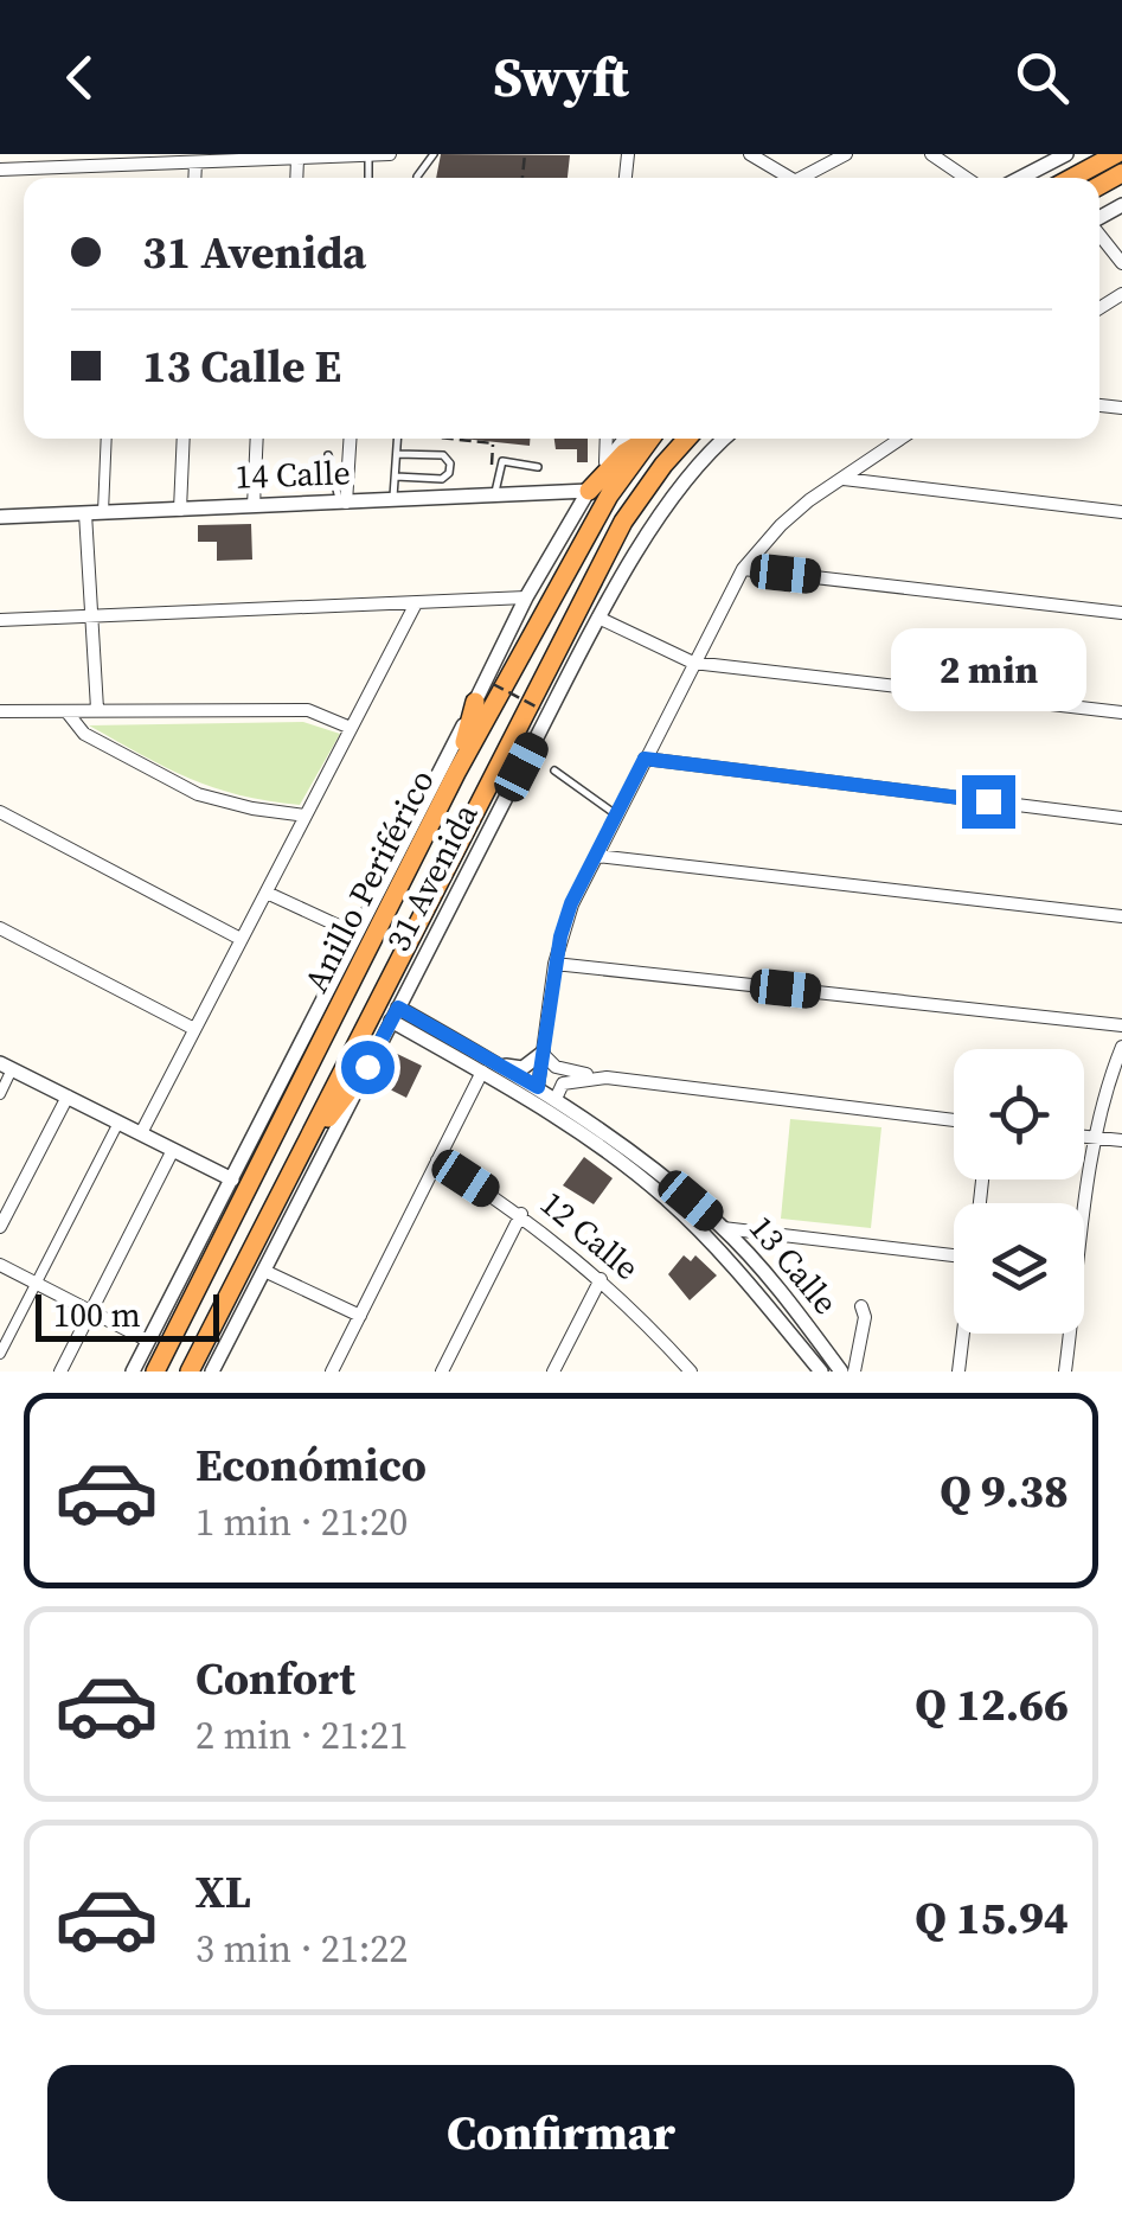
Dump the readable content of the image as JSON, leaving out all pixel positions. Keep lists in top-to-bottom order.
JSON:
{
  "streets": {
    "highway": ["Anillo Periférico"],
    "street": [
      "14 Calle",
      "31 Avenida",
      "12 Calle",
      "13 Calle"
    ]
  },
  "crossings": [
    ["14 Calle", "31 Avenida"],
    ["31 Avenida", "13 Calle"]
  ],
  "scale_bar": "100 m",
  "page": {
    "header": "Swyft",
    "banner": ["31 Avenida", "13 Calle E"],
    "bubble": "2 min",
    "scale": "100 m",
    "list": [
      {
        "name": "Económico",
        "note": "1 min · 21:20",
        "value": "Q 9.38"
      },
      {
        "name": "Confort",
        "note": "2 min · 21:21",
        "value": "Q 12.66"
      },
      {
        "name": "XL",
        "note": "3 min · 21:22",
        "value": "Q 15.94"
      }
    ],
    "buttons": "Confirmar"
  }
}
